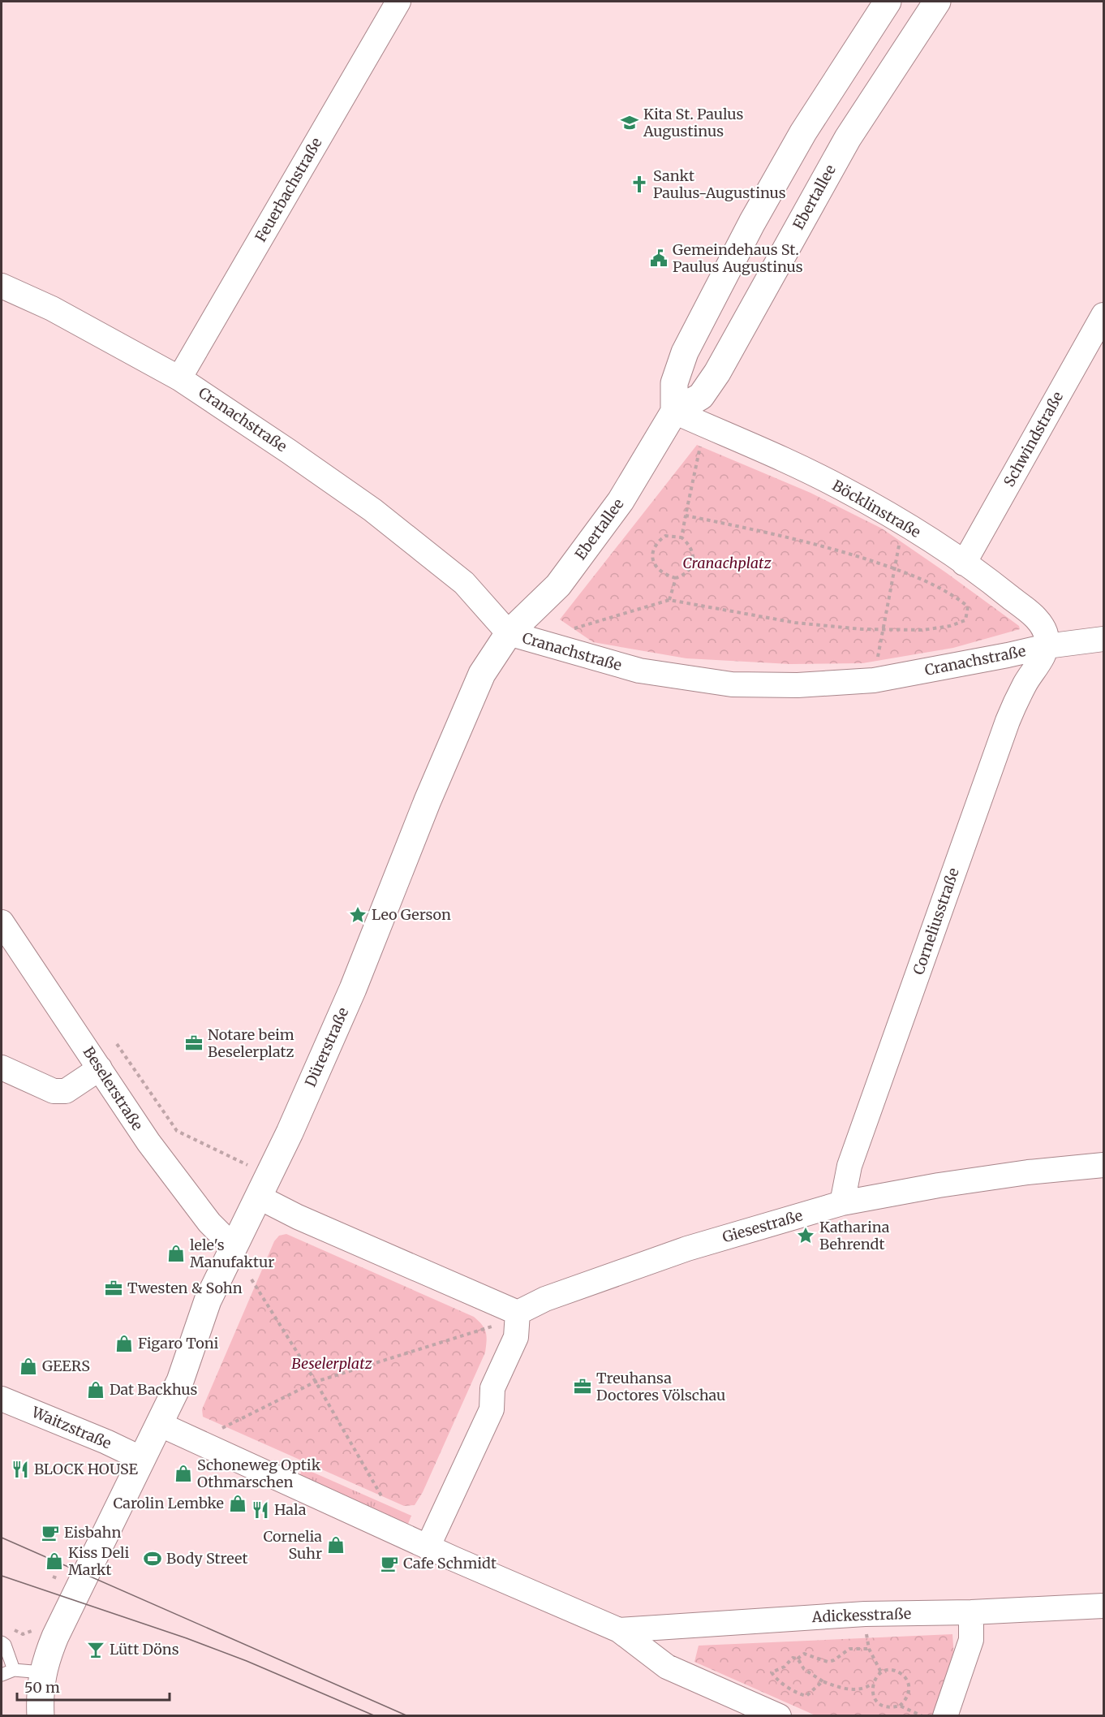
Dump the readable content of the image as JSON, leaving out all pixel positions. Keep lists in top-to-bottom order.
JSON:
{
  "streets": {
    "main road": ["Ebertallee", "Dürerstraße"],
    "street": [
      "Feuerbachstraße",
      "Cranachstraße",
      "Schwindstraße",
      "Böcklinstraße",
      "Corneliusstraße",
      "Beselerstraße",
      "Giesestraße",
      "Waitzstraße",
      "Adickesstraße"
    ]
  },
  "crossings": [
    ["Feuerbachstraße", "Cranachstraße"],
    ["Ebertallee", "Cranachstraße"],
    ["Ebertallee", "Böcklinstraße"],
    ["Ebertallee", "Dürerstraße"],
    ["Cranachstraße", "Böcklinstraße"],
    ["Cranachstraße", "Corneliusstraße"],
    ["Cranachstraße", "Dürerstraße"],
    ["Schwindstraße", "Böcklinstraße"],
    ["Böcklinstraße", "Corneliusstraße"],
    ["Corneliusstraße", "Giesestraße"],
    ["Dürerstraße", "Beselerstraße"],
    ["Dürerstraße", "Waitzstraße"]
  ],
  "parks": ["Cranachplatz", "Beselerplatz"],
  "places": {
    "school or university": ["Kita St. Paulus Augustinus"],
    "church": ["Sankt Paulus-Augustinus"],
    "public building": ["Gemeindehaus St. Paulus Augustinus"],
    "place": ["Leo Gerson", "Katharina Behrendt"],
    "office": ["Notare beim Beselerplatz", "Twesten & Sohn", "Treuhansa Doctores Völschau"],
    "shop": [
      "lele's Manufaktur",
      "Figaro Toni",
      "GEERS",
      "Dat Backhus",
      "Schoneweg Optik Othmarschen",
      "Carolin Lembke",
      "Cornelia Suhr",
      "Kiss Deli Markt"
    ],
    "restaurant": ["BLOCK HOUSE", "Hala"],
    "cafe": ["Eisbahn", "Cafe Schmidt"],
    "sports": ["Body Street"],
    "bar": ["Lütt Döns"]
  },
  "scale_bar": "50 m"
}
